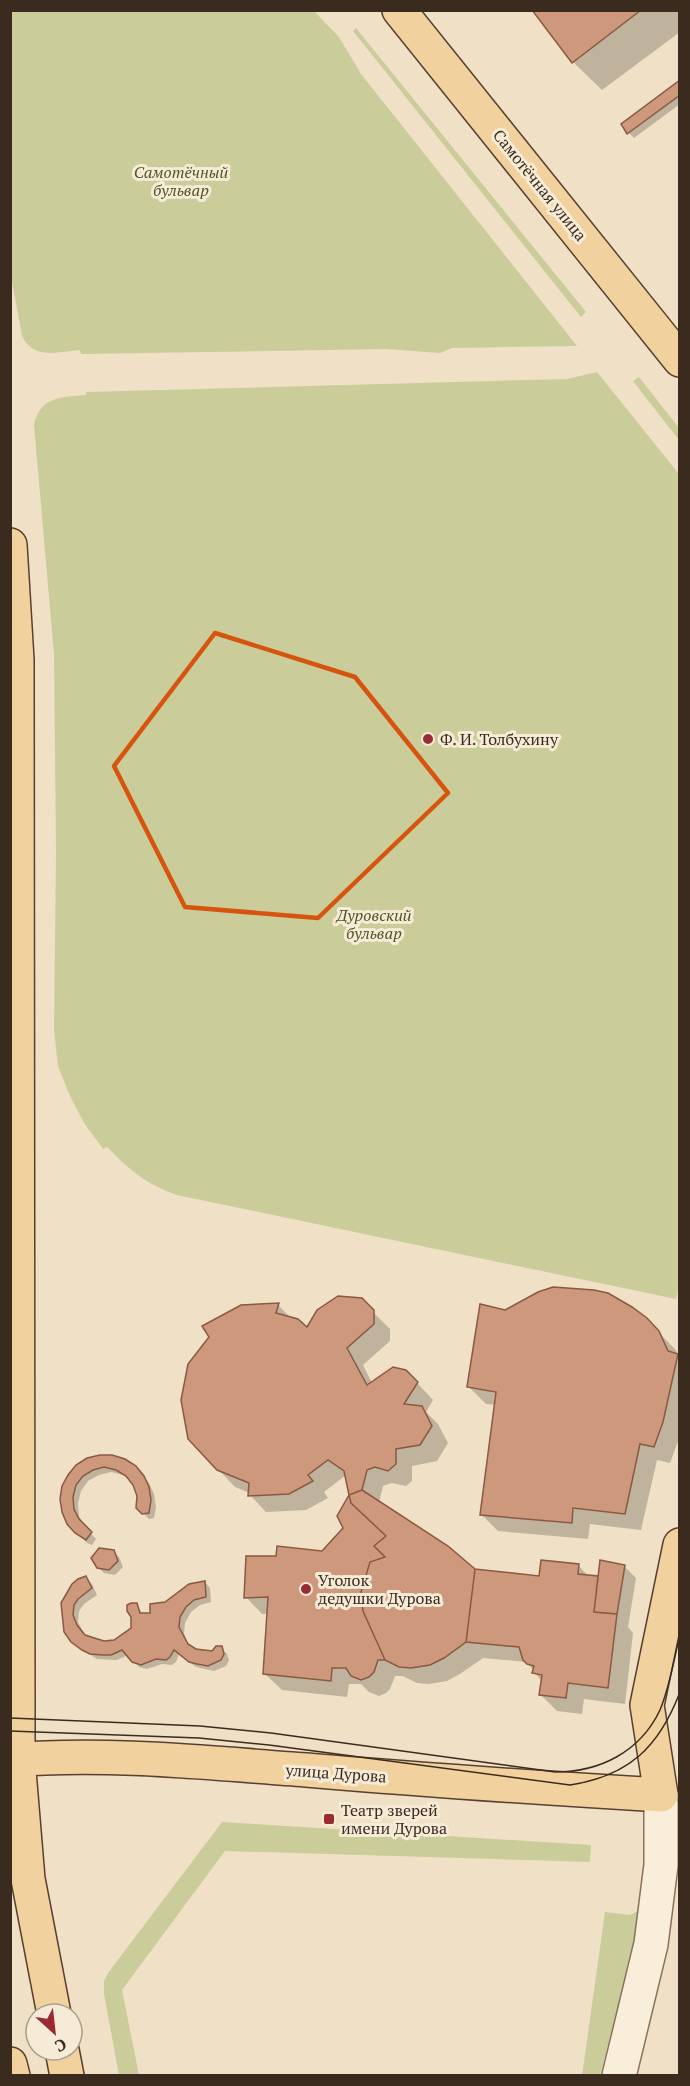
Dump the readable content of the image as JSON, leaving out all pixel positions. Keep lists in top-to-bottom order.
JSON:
{
  "streets": {
    "main road": ["Самотёчная улица", "улица Дурова"]
  },
  "parks": ["Самотёчный бульвар", "Дуровский бульвар"],
  "places": {
    "other": ["Ф. И. Толбухину", "Уголок дедушки Дурова"],
    "transit": ["Театр зверей имени Дурова"]
  },
  "north": "bottom right"
}
